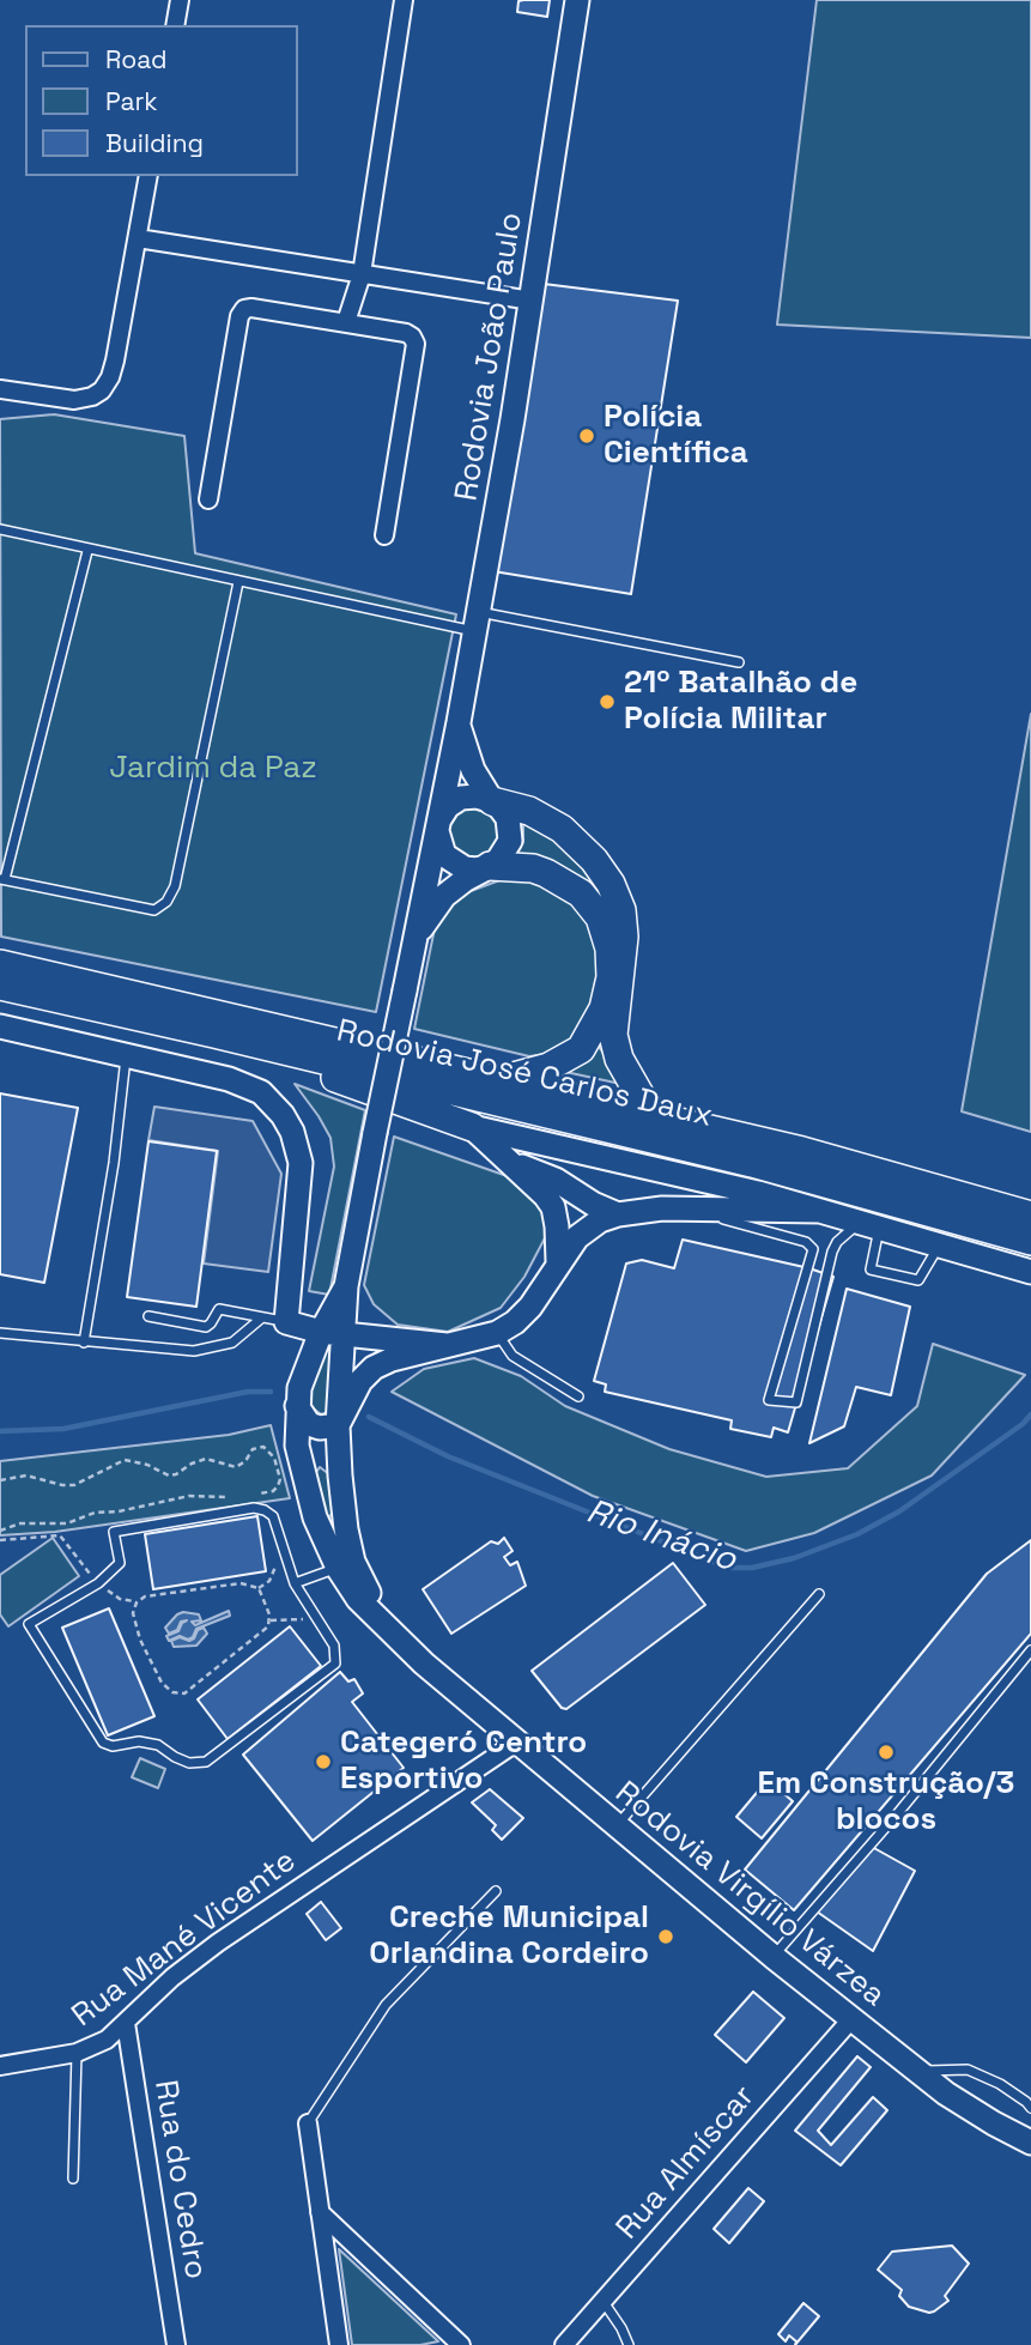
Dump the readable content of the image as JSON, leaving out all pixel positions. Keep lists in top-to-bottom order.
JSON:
{
  "streets": {
    "highway": ["Rodovia José Carlos Daux"],
    "main road": ["Rodovia João Paulo", "Rodovia Virgílio Várzea"],
    "street": ["Rua Mané Vicente", "Rua Almíscar", "Rua do Cedro"]
  },
  "crossings": [
    ["Rodovia João Paulo", "Rodovia Virgílio Várzea"],
    ["Rodovia Virgílio Várzea", "Rua Mané Vicente"],
    ["Rodovia Virgílio Várzea", "Rua Almíscar"],
    ["Rua Mané Vicente", "Rua do Cedro"]
  ],
  "water": ["Rio Inácio"],
  "parks": ["Jardim da Paz"],
  "places": [
    "Polícia Científica",
    "21º Batalhão de Polícia Militar",
    "Em Construção/3 blocos",
    "Categeró Centro Esportivo",
    "Creche Municipal Orlandina Cordeiro"
  ],
  "legend": ["Road", "Park", "Building"]
}
